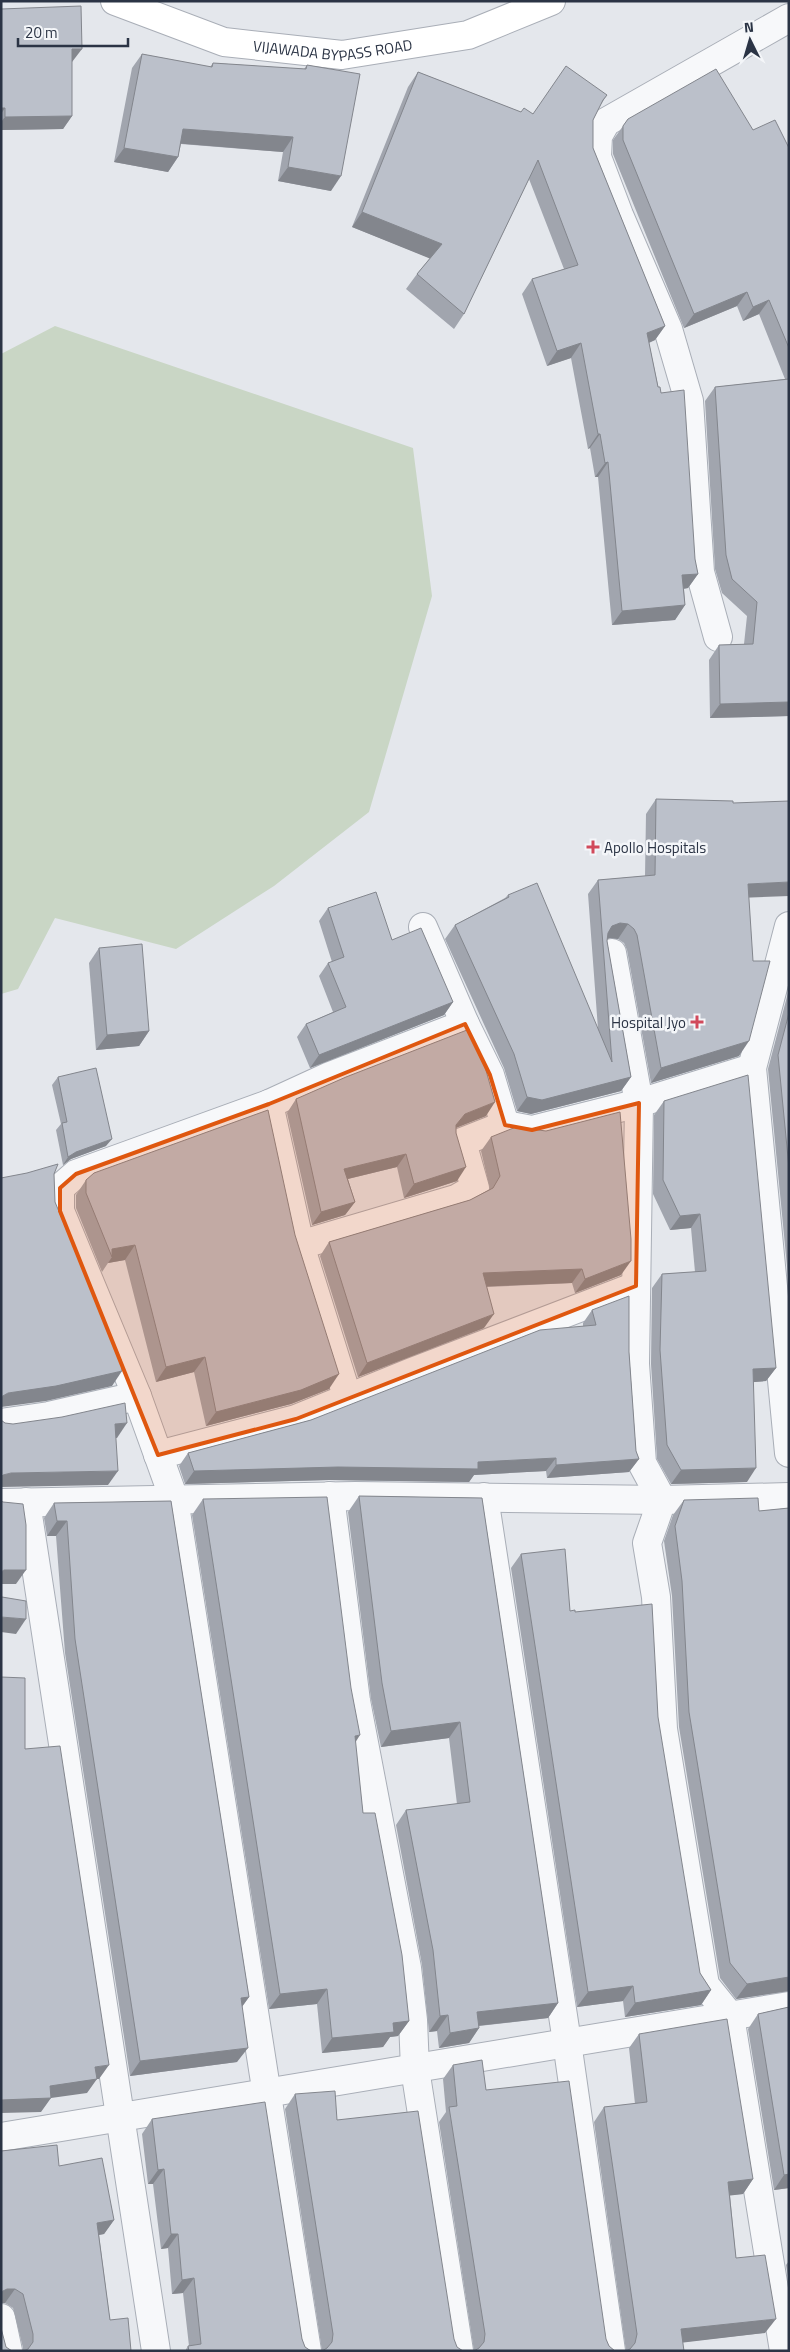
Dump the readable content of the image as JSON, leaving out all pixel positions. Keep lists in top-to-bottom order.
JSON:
{
  "streets": {
    "main road": ["VIJAWADA BYPASS ROAD"]
  },
  "places": {
    "health": ["Apollo Hospitals", "Hospital Jyo"]
  },
  "scale_bar": "20 m",
  "north": "top"
}
